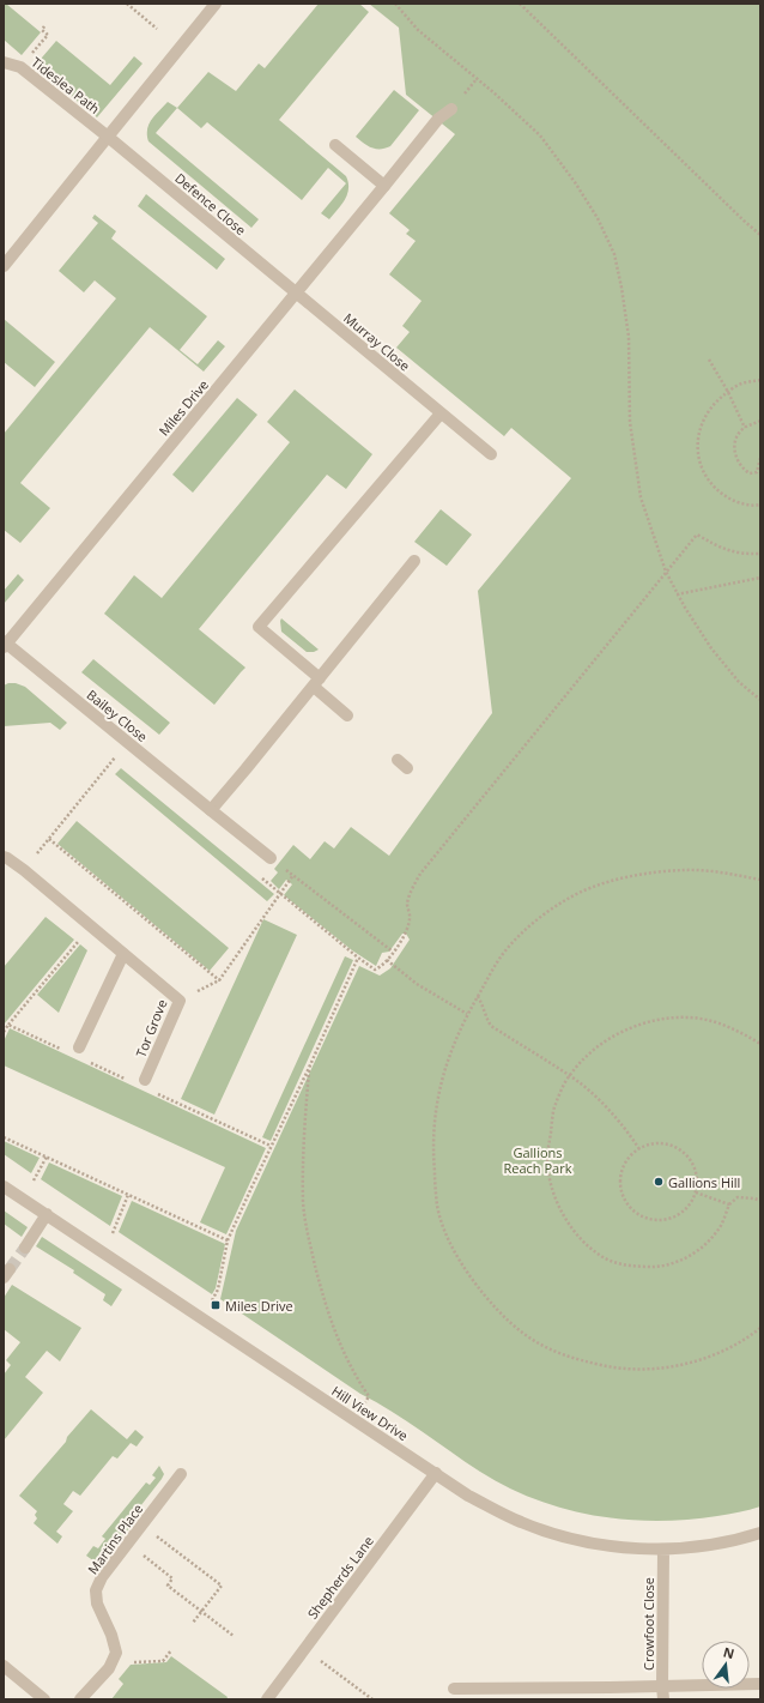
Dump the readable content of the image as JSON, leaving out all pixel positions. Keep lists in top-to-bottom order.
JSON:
{
  "streets": {
    "street": [
      "Tideslea Path",
      "Defence Close",
      "Murray Close",
      "Miles Drive",
      "Bailey Close",
      "Tor Grove",
      "Hill View Drive",
      "Martins Place",
      "Shepherds Lane",
      "Crowfoot Close"
    ]
  },
  "crossings": [
    ["Tideslea Path", "Defence Close"],
    ["Defence Close", "Murray Close"],
    ["Defence Close", "Miles Drive"],
    ["Murray Close", "Miles Drive"],
    ["Miles Drive", "Bailey Close"],
    ["Hill View Drive", "Shepherds Lane"],
    ["Hill View Drive", "Crowfoot Close"]
  ],
  "parks": ["Gallions Reach Park"],
  "places": {
    "other": ["Gallions Hill"],
    "transit": ["Miles Drive"]
  },
  "north": "top"
}
